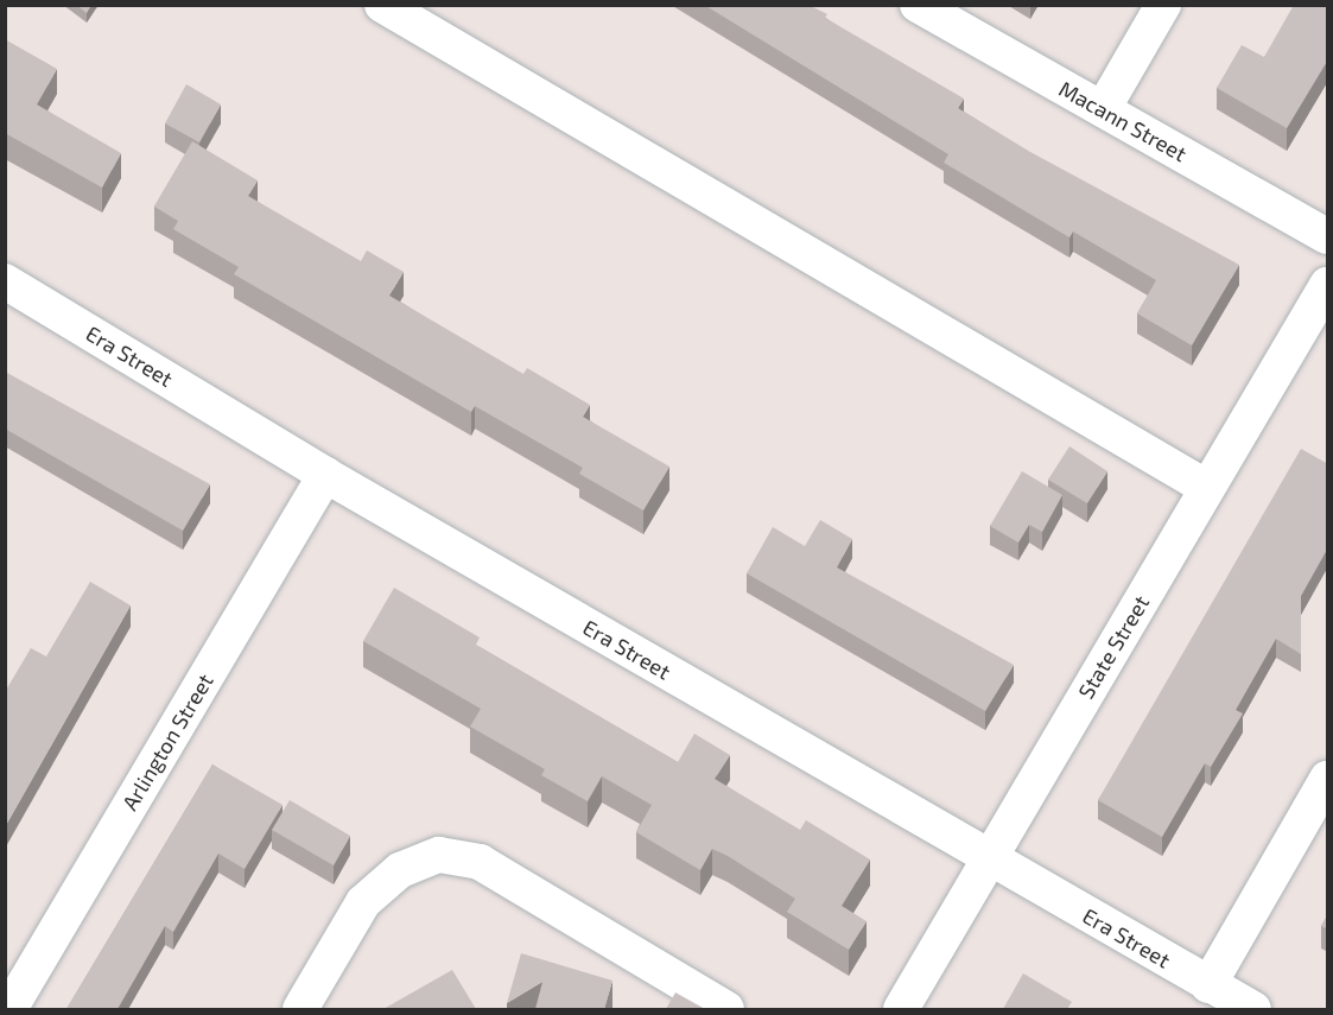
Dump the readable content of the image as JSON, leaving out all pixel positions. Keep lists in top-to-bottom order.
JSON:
{
  "streets": {
    "street": [
      "Macann Street",
      "Era Street",
      "State Street",
      "Arlington Street"
    ]
  },
  "crossings": [
    ["Era Street", "State Street"],
    ["Era Street", "Arlington Street"]
  ]
}
